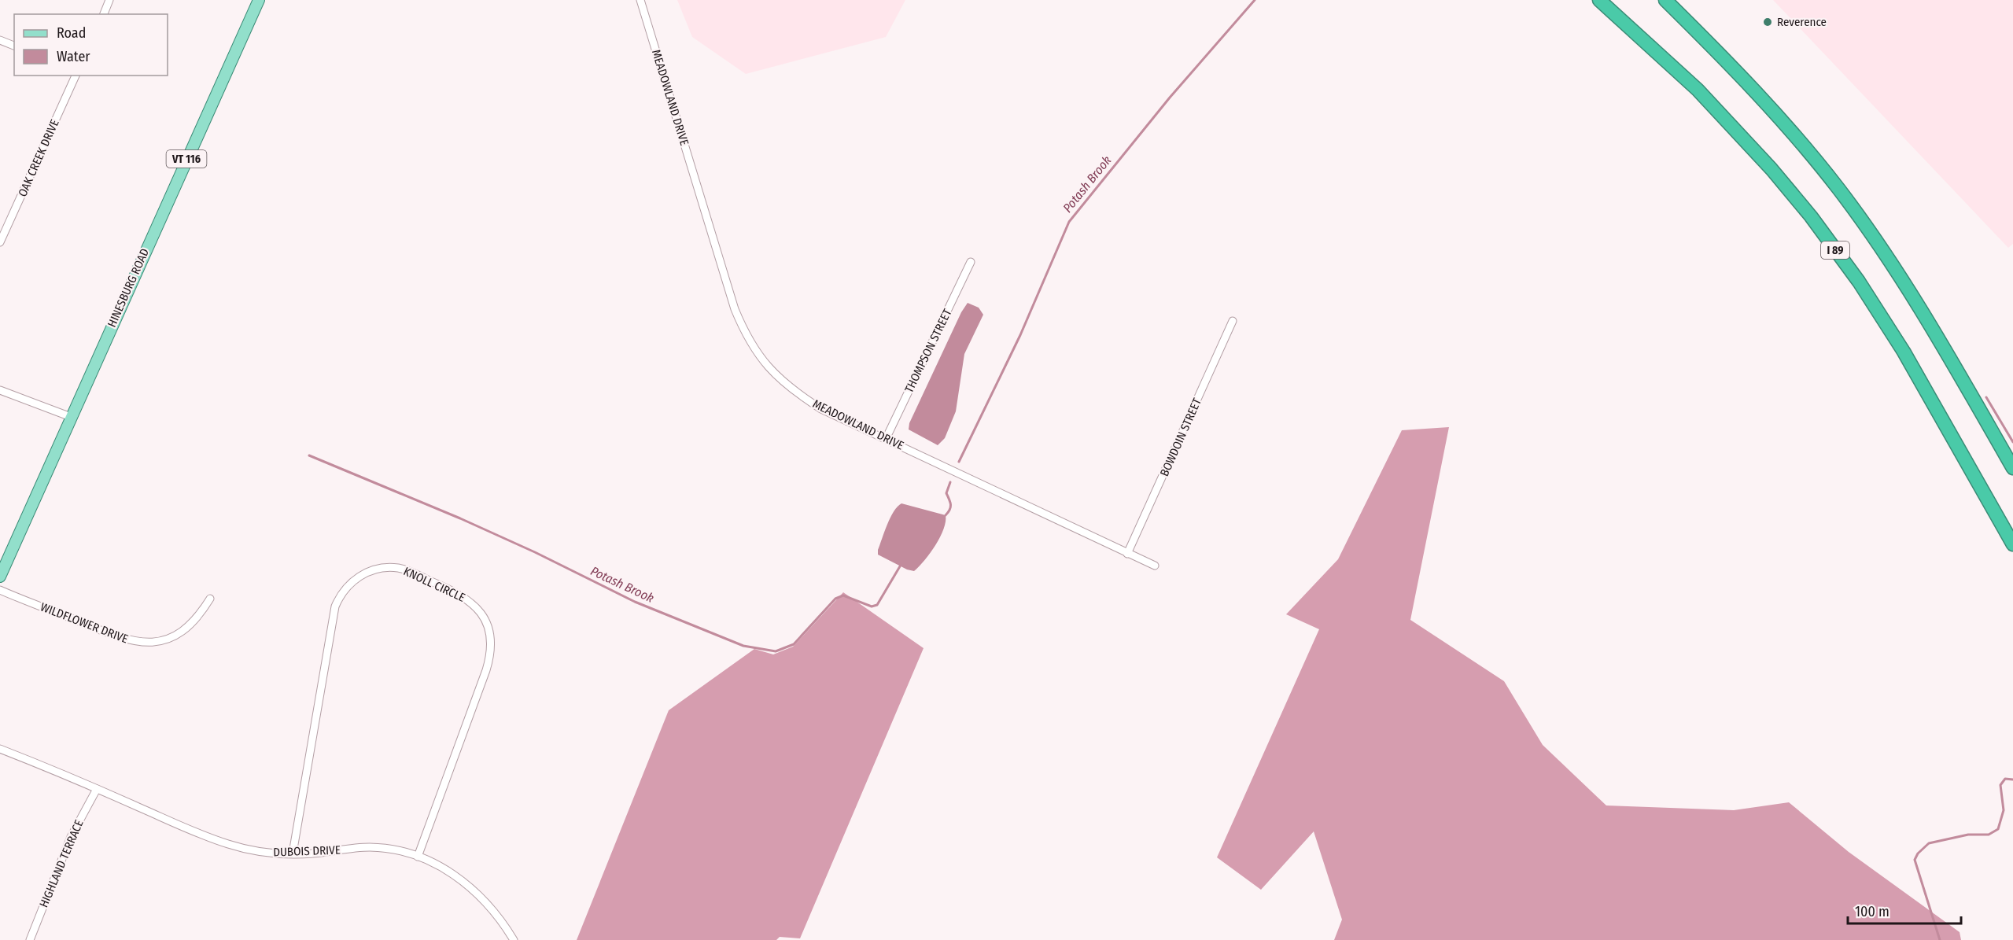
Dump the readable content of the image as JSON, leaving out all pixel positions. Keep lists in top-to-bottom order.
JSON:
{
  "streets": {
    "highway": ["I 89"],
    "main road": ["VT 116", "HINESBURG ROAD"],
    "street": [
      "MEADOWLAND DRIVE",
      "OAK CREEK DRIVE",
      "THOMPSON STREET",
      "BOWDOIN STREET",
      "KNOLL CIRCLE",
      "WILDFLOWER DRIVE",
      "DUBOIS DRIVE",
      "HIGHLAND TERRACE"
    ]
  },
  "crossings": [
    ["MEADOWLAND DRIVE", "THOMPSON STREET"],
    ["MEADOWLAND DRIVE", "BOWDOIN STREET"],
    ["KNOLL CIRCLE", "DUBOIS DRIVE"],
    ["DUBOIS DRIVE", "HIGHLAND TERRACE"]
  ],
  "water": ["Potash Brook"],
  "places": ["Reverence"],
  "legend": ["Road", "Water"],
  "scale_bar": "100 m"
}
